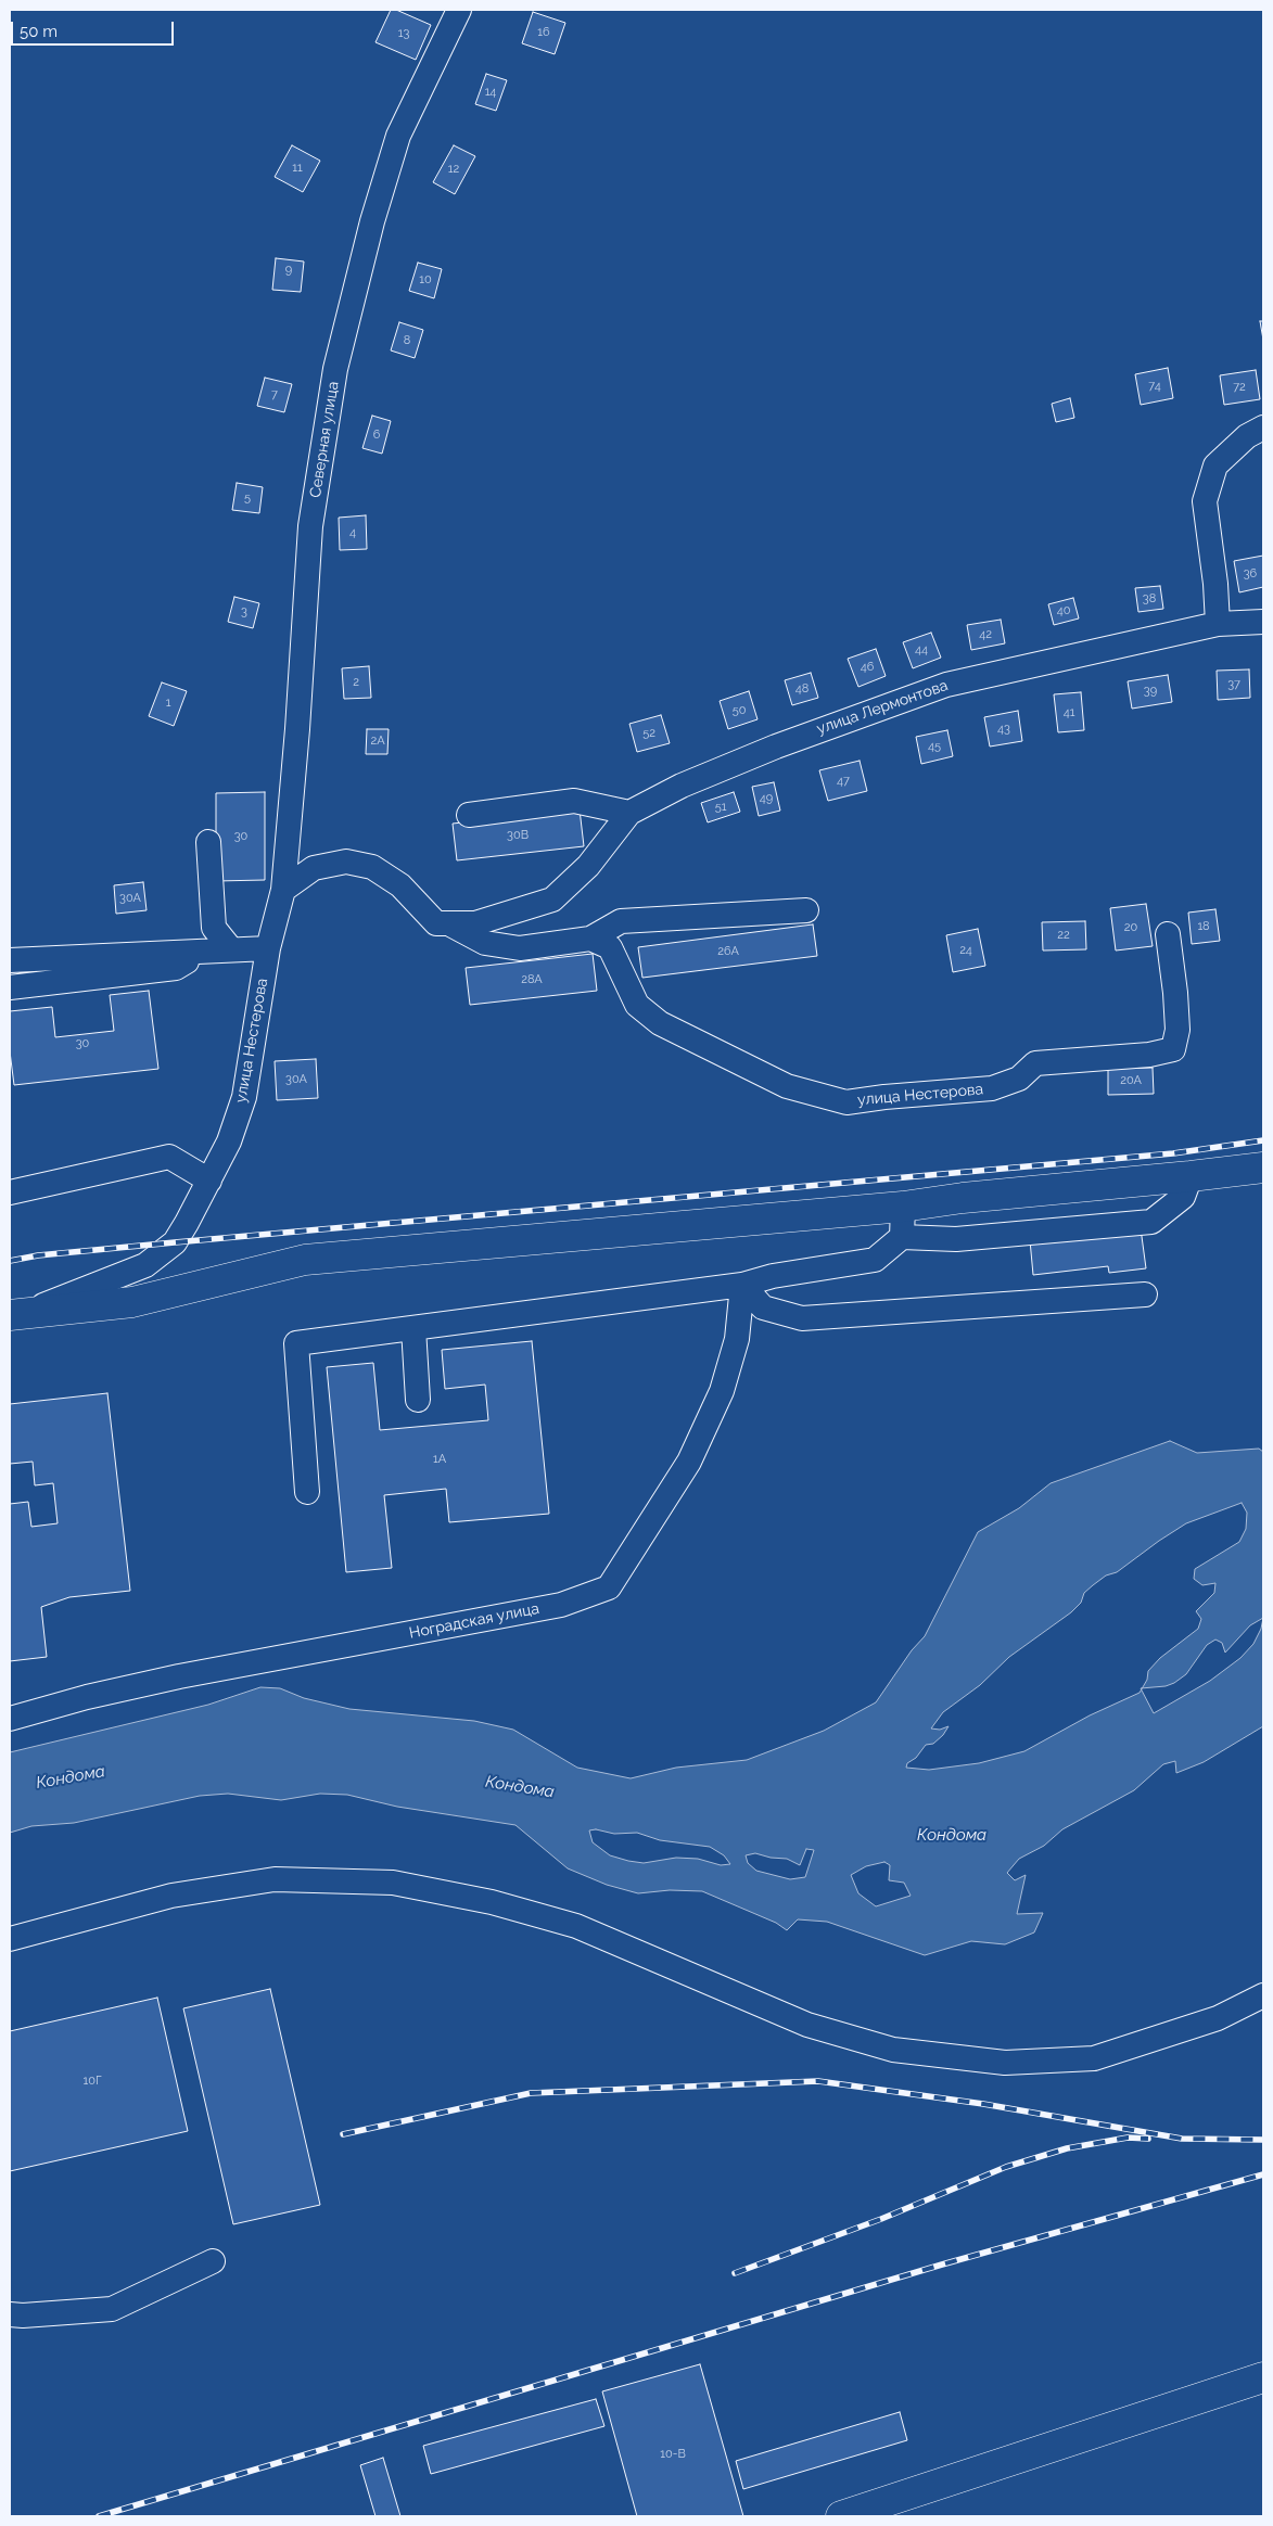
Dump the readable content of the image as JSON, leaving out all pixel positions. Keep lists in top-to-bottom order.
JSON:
{
  "streets": {
    "street": [
      "Северная улица",
      "улица Лермонтова",
      "улица Нестерова",
      "Ноградская улица"
    ]
  },
  "crossings": [
    ["Северная улица", "улица Нестерова"]
  ],
  "water": ["Кондома"],
  "house_numbers": [
    "16",
    "13",
    "14",
    "11",
    "12",
    "9",
    "10",
    "8",
    "74",
    "72",
    "7",
    "6",
    "5",
    "4",
    "36",
    "38",
    "40",
    "3",
    "42",
    "44",
    "46",
    "2",
    "37",
    "48",
    "39",
    "1",
    "50",
    "41",
    "43",
    "52",
    "2А",
    "45",
    "47",
    "49",
    "51",
    "30В",
    "30",
    "30А",
    "18",
    "20",
    "22",
    "24",
    "26А",
    "28А",
    "30",
    "30А",
    "20А",
    "1А",
    "10Г",
    "10-В"
  ],
  "scale_bar": "50 m"
}
